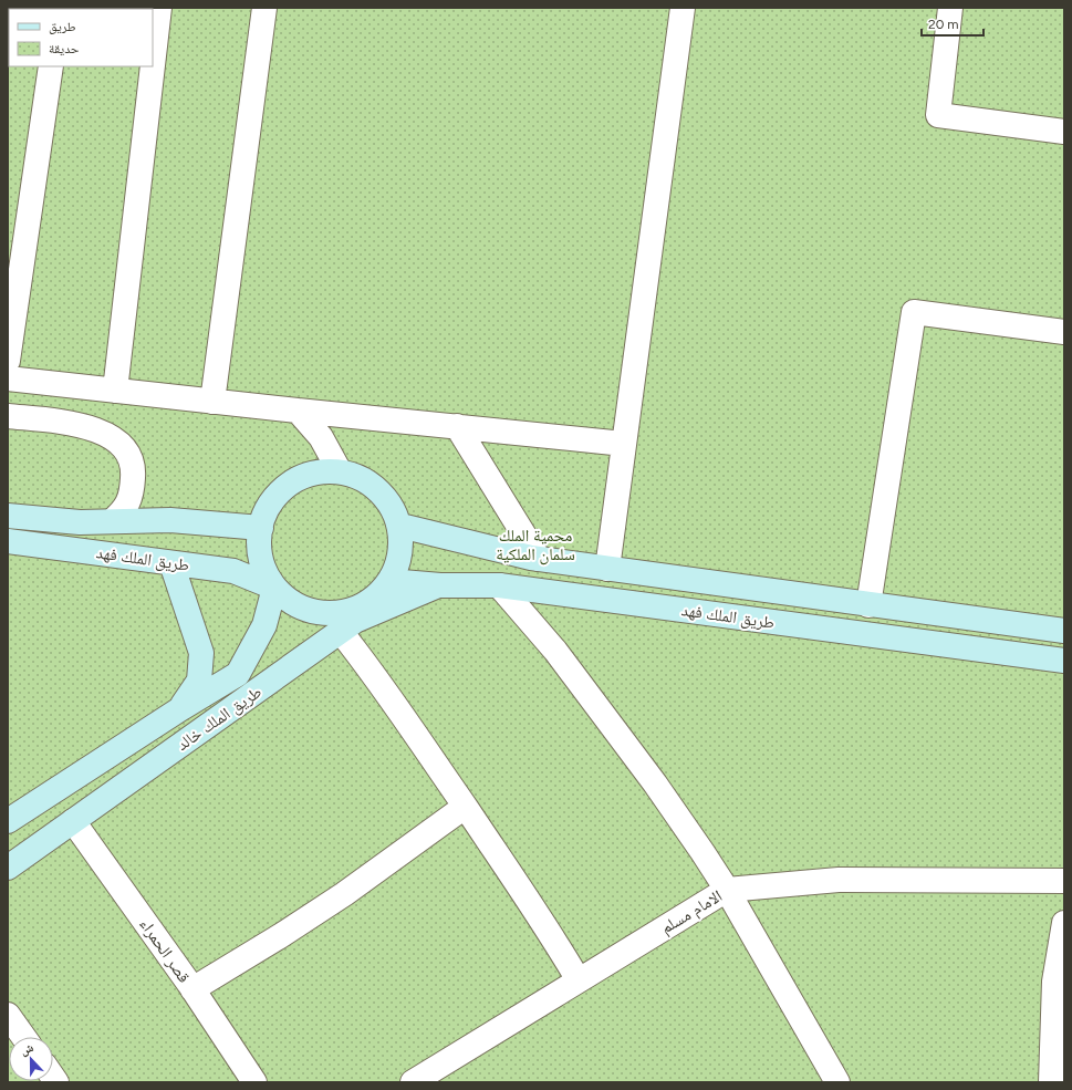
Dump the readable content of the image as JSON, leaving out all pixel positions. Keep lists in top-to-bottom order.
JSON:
{
  "streets": {
    "street": [
      "طريق الملك فهد",
      "طريق الملك خالد",
      "الامام مسلم",
      "قصر الحمراء"
    ]
  },
  "crossings": [
    ["طريق الملك فهد", "طريق الملك خالد"],
    ["طريق الملك خالد", "قصر الحمراء"]
  ],
  "parks": ["محمية الملك سلمان الملكية"],
  "legend": ["طريق", "حديقة"],
  "scale_bar": "20 m",
  "north": "top"
}
